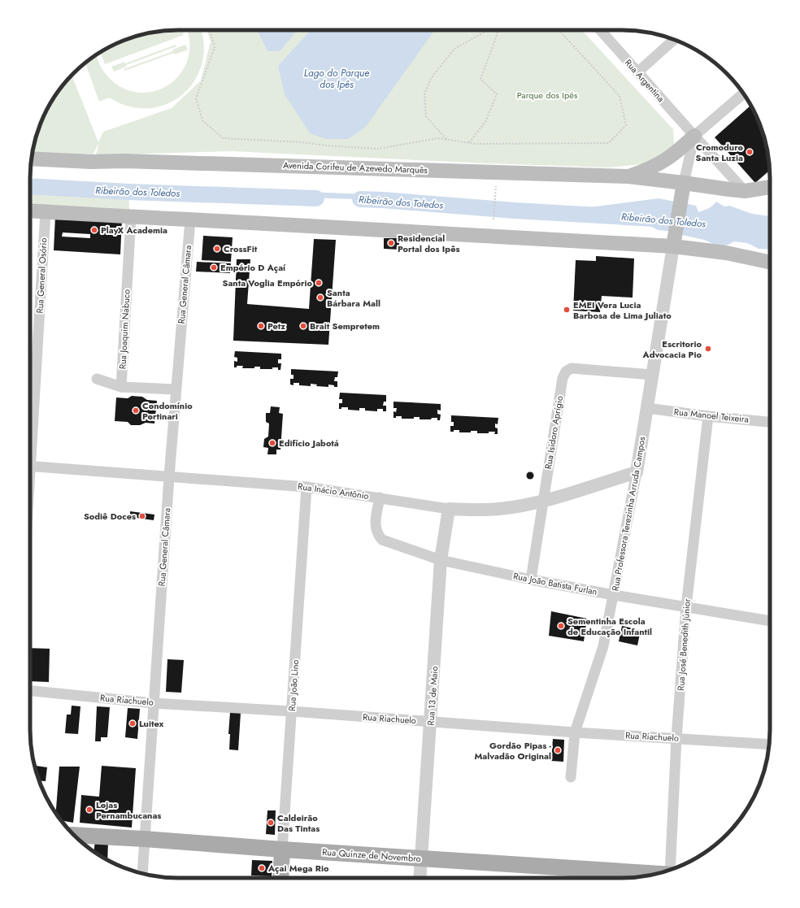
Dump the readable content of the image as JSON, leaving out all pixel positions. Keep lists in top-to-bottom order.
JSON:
{
  "streets": {
    "main road": ["Avenida Corifeu de Azevedo Marquês", "Rua João Lino", "Rua Quinze de Novembro"],
    "street": [
      "Rua Argentina",
      "Rua General Osório",
      "Rua General Câmara",
      "Rua Joaquim Nabuco",
      "Rua Manoel Teixeira",
      "Rua Isidoro Aprígio",
      "Rua Inácio Antônio",
      "Rua Professora Terezinha Arruda Campos",
      "Rua João Batista Furlan",
      "Rua José Benedith Júnior",
      "Rua 13 de Maio",
      "Rua Riachuelo"
    ]
  },
  "crossings": [
    ["Rua Argentina", "Avenida Corifeu de Azevedo Marquês"],
    ["Rua General Câmara", "Rua Inácio Antônio"],
    ["Rua General Câmara", "Rua Riachuelo"],
    ["Rua General Câmara", "Rua Quinze de Novembro"],
    ["Rua Manoel Teixeira", "Rua Professora Terezinha Arruda Campos"],
    ["Rua Manoel Teixeira", "Rua José Benedith Júnior"],
    ["Rua Isidoro Aprígio", "Rua Inácio Antônio"],
    ["Rua Isidoro Aprígio", "Rua Professora Terezinha Arruda Campos"],
    ["Rua Isidoro Aprígio", "Rua João Batista Furlan"],
    ["Rua Inácio Antônio", "Rua Professora Terezinha Arruda Campos"],
    ["Rua Inácio Antônio", "Rua João Batista Furlan"],
    ["Rua Inácio Antônio", "Rua João Lino"],
    ["Rua Inácio Antônio", "Rua 13 de Maio"],
    ["Rua Professora Terezinha Arruda Campos", "Rua João Batista Furlan"],
    ["Rua Professora Terezinha Arruda Campos", "Rua Riachuelo"],
    ["Rua João Batista Furlan", "Rua José Benedith Júnior"],
    ["Rua João Batista Furlan", "Rua 13 de Maio"],
    ["Rua José Benedith Júnior", "Rua Riachuelo"],
    ["Rua João Lino", "Rua Riachuelo"],
    ["Rua João Lino", "Rua Quinze de Novembro"],
    ["Rua 13 de Maio", "Rua Riachuelo"],
    ["Rua 13 de Maio", "Rua Quinze de Novembro"]
  ],
  "water": ["Lago do Parque dos Ipês", "Ribeirão dos Toledos"],
  "parks": ["Parque dos Ipês"],
  "places": [
    "Cromoduro Santa Luzia",
    "PlayX Academia",
    "Residencial Portal dos Ipês",
    "CrossFit",
    "Empório D Açaí",
    "Santa Voglia Empório",
    "Santa Bárbara Mall",
    "EMEI Vera Lucia Barbosa de Lima Juliato",
    "Petz",
    "Brait Sempretem",
    "Escritorio Advocacia Pio",
    "Condomínio Portinari",
    "Edifício Jabotá",
    "Sodiê Doces",
    "Sementinha Escola de Educação Infantil",
    "Luitex",
    "Gordão Pipas - Malvadão Original",
    "Lojas Pernambucanas",
    "Caldeirão Das Tintas",
    "Açai Mega Rio"
  ]
}
